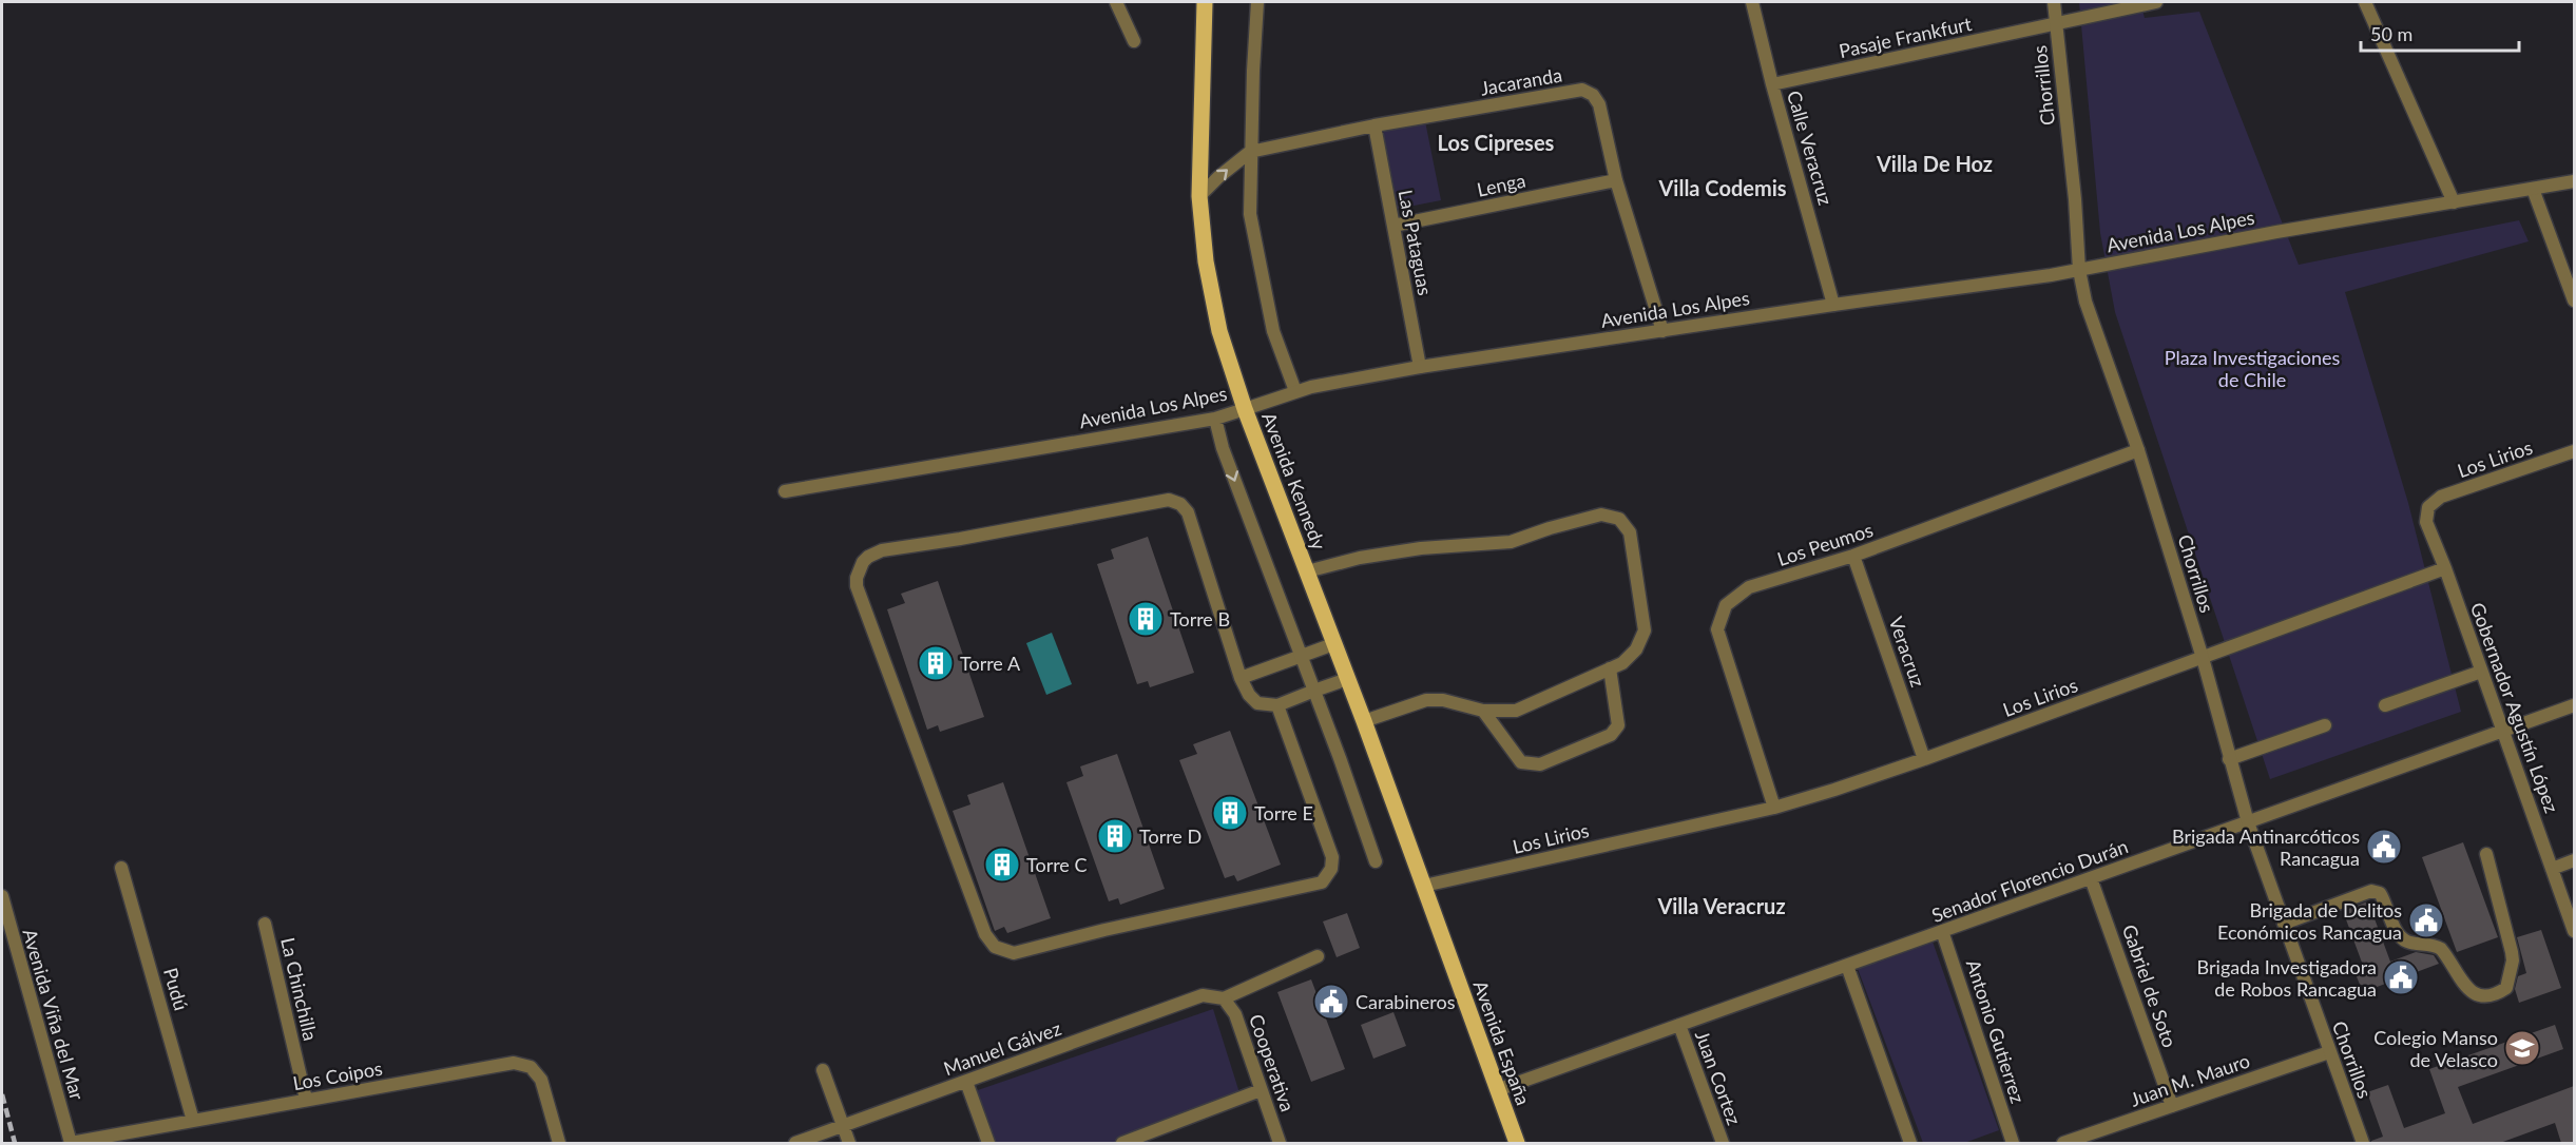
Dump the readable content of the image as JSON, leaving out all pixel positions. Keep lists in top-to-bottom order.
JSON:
{
  "streets": {
    "main road": ["Avenida Kennedy", "Avenida España"],
    "street": [
      "Pasaje Frankfurt",
      "Jacaranda",
      "Chorrillos",
      "Calle Veracruz",
      "Lenga",
      "Avenida Los Alpes",
      "Las Pataguas",
      "Los Lirios",
      "Los Peumos",
      "Veracruz",
      "Gobernador Agustín López",
      "Senador Florencio Durán",
      "Gabriel de Soto",
      "Pudú",
      "La Chinchilla",
      "Avenida Viña del Mar",
      "Antonio Gutierrez",
      "Manuel Gálvez",
      "Cooperativa",
      "Los Coipos",
      "Juan Cortez",
      "Juan M. Mauro"
    ]
  },
  "crossings": [
    ["Pasaje Frankfurt", "Chorrillos"],
    ["Pasaje Frankfurt", "Calle Veracruz"],
    ["Jacaranda", "Lenga"],
    ["Jacaranda", "Avenida Los Alpes"],
    ["Jacaranda", "Las Pataguas"],
    ["Jacaranda", "Avenida Kennedy"],
    ["Chorrillos", "Avenida Los Alpes"],
    ["Chorrillos", "Los Lirios"],
    ["Chorrillos", "Los Peumos"],
    ["Chorrillos", "Senador Florencio Durán"],
    ["Chorrillos", "Juan M. Mauro"],
    ["Calle Veracruz", "Avenida Los Alpes"],
    ["Lenga", "Las Pataguas"],
    ["Avenida Los Alpes", "Las Pataguas"],
    ["Avenida Los Alpes", "Avenida Kennedy"],
    ["Los Lirios", "Avenida Kennedy"],
    ["Los Lirios", "Los Peumos"],
    ["Los Lirios", "Veracruz"],
    ["Los Lirios", "Gobernador Agustín López"],
    ["Avenida Kennedy", "Avenida España"],
    ["Los Peumos", "Veracruz"],
    ["Gobernador Agustín López", "Senador Florencio Durán"],
    ["Senador Florencio Durán", "Gabriel de Soto"],
    ["Senador Florencio Durán", "Antonio Gutierrez"],
    ["Senador Florencio Durán", "Avenida España"],
    ["Senador Florencio Durán", "Juan Cortez"],
    ["Gabriel de Soto", "Juan M. Mauro"],
    ["Pudú", "Los Coipos"],
    ["La Chinchilla", "Los Coipos"],
    ["Avenida Viña del Mar", "Los Coipos"],
    ["Manuel Gálvez", "Cooperativa"]
  ],
  "districts": [
    "Los Cipreses",
    "Villa De Hoz",
    "Villa Codemis",
    "Villa Veracruz"
  ],
  "parks": ["Plaza Investigaciones de Chile"],
  "places": {
    "building": [
      "Torre B",
      "Torre A",
      "Torre E",
      "Torre D",
      "Torre C"
    ],
    "public building": [
      "Brigada Antinarcóticos Rancagua",
      "Brigada de Delitos Económicos Rancagua",
      "Brigada Investigadora de Robos Rancagua",
      "Carabineros"
    ],
    "school or university": ["Colegio Manso de Velasco"]
  },
  "scale_bar": "50 m"
}
